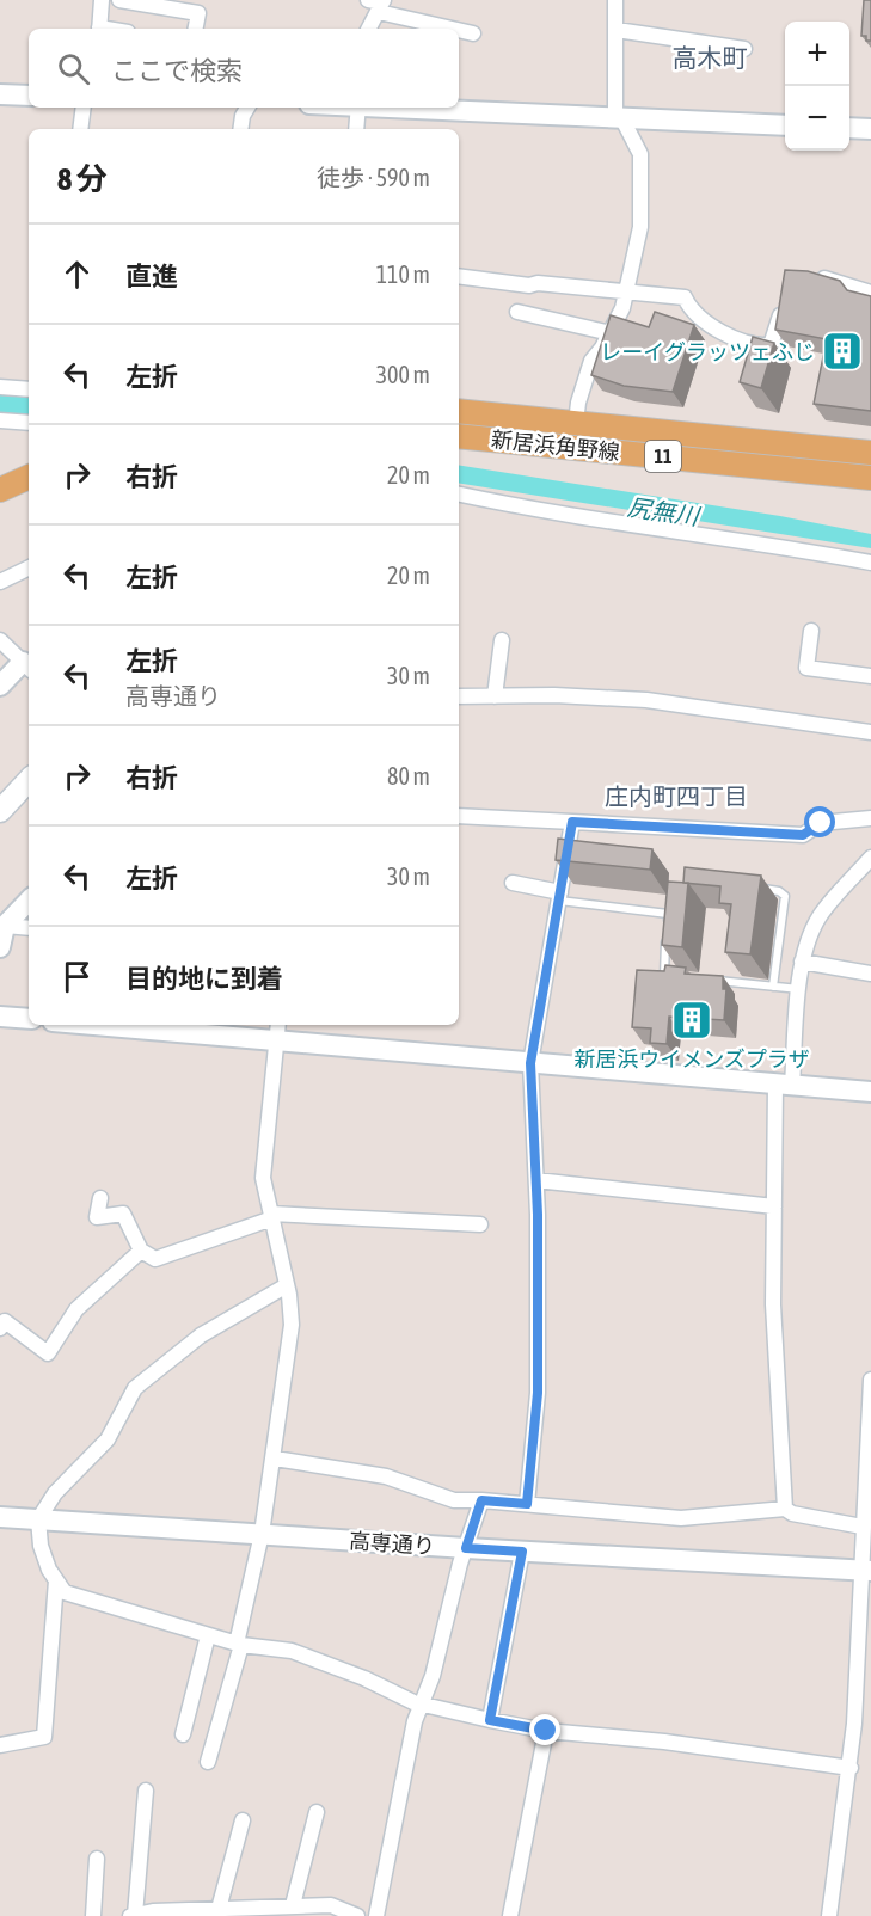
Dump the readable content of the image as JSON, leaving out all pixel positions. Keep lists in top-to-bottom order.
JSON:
{
  "streets": {
    "main road": ["新居浜角野線", "11"],
    "street": ["高専通り"]
  },
  "districts": ["高木町", "庄内町四丁目"],
  "water": ["尻無川"],
  "places": {
    "building": ["レーイグラッツェふじ", "新居浜ウイメンズプラザ"]
  },
  "page": {
    "map_buttons": ["+", "−"],
    "search": "ここで検索",
    "heading": ["8 分", "徒歩 · 590 m"],
    "list": [
      ["直進", "110 m"],
      ["左折", "300 m"],
      ["右折", "20 m"],
      ["左折", "20 m"],
      ["左折", "高専通り", "30 m"],
      ["右折", "80 m"],
      ["左折", "30 m"],
      "目的地に到着"
    ]
  }
}
